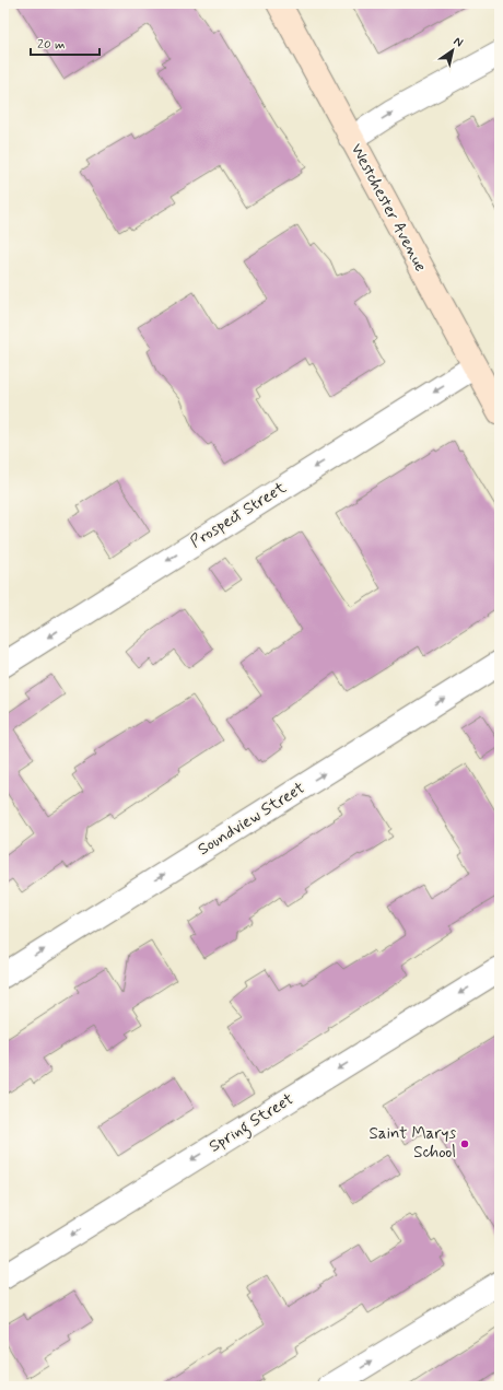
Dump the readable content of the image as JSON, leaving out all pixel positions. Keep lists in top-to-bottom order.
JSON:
{
  "streets": {
    "main road": ["Westchester Avenue"],
    "street": ["Prospect Street", "Soundview Street", "Spring Street"]
  },
  "crossings": [
    ["Westchester Avenue", "Prospect Street"]
  ],
  "one_way": ["Prospect Street", "Soundview Street", "Spring Street"],
  "places": ["Saint Marys School"],
  "scale_bar": "20 m",
  "north": "top right"
}
